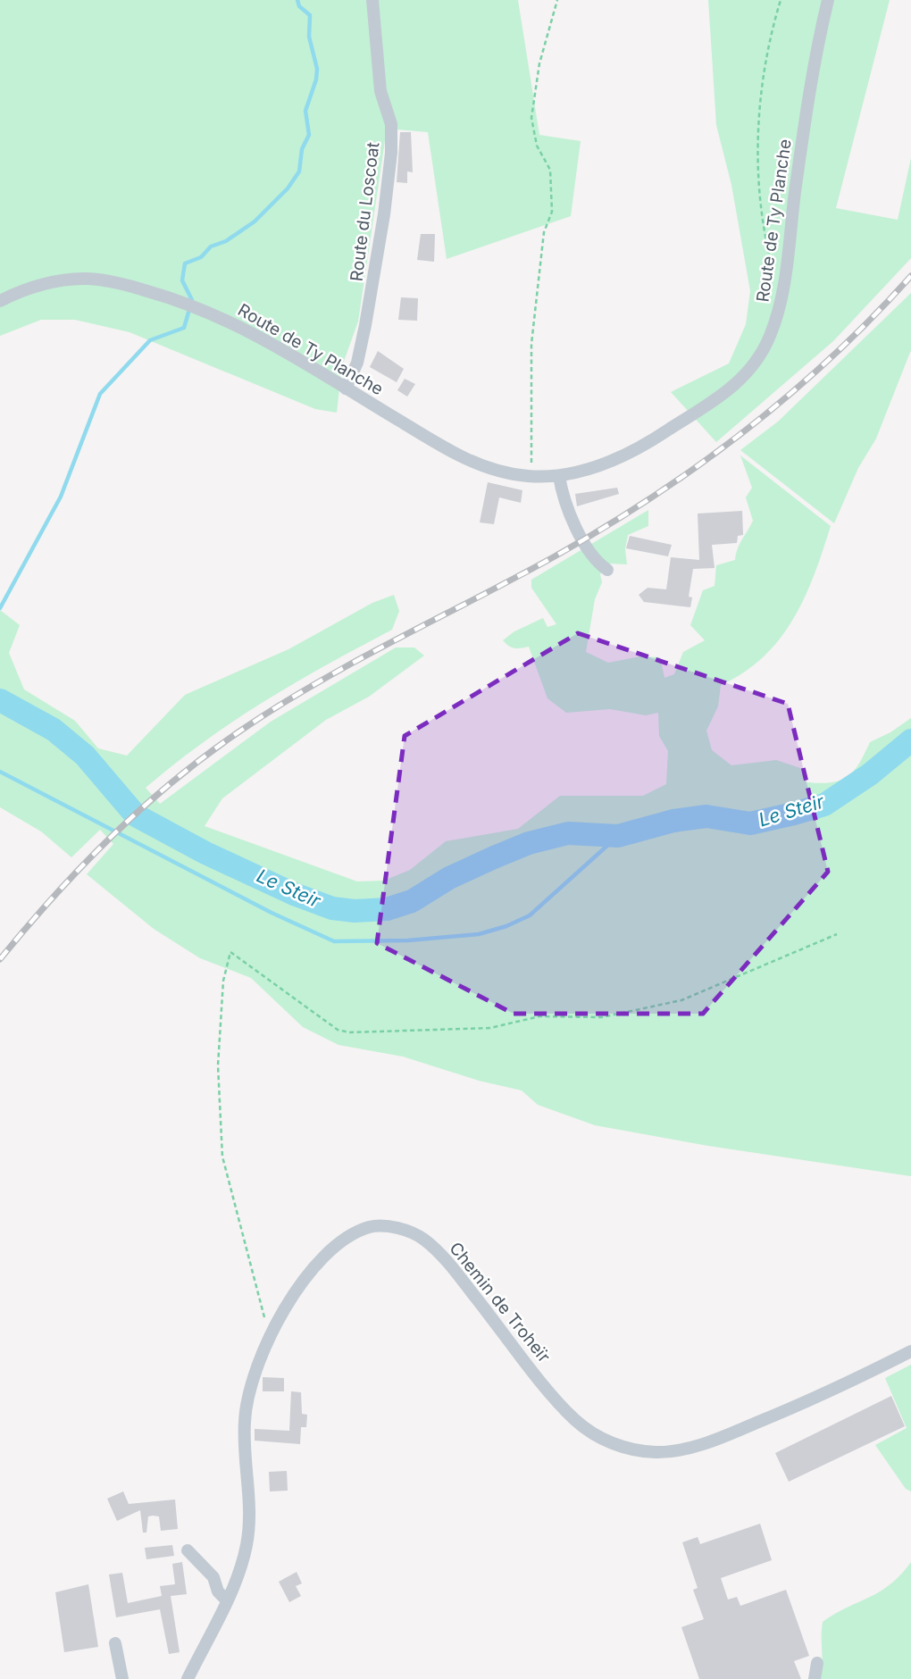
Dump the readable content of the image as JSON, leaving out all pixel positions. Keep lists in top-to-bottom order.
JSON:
{
  "streets": {
    "street": ["Route du Loscoat", "Route de Ty Planche", "Chemin de Troheïr"]
  },
  "crossings": [
    ["Route du Loscoat", "Route de Ty Planche"]
  ],
  "water": ["Le Steir"]
}
